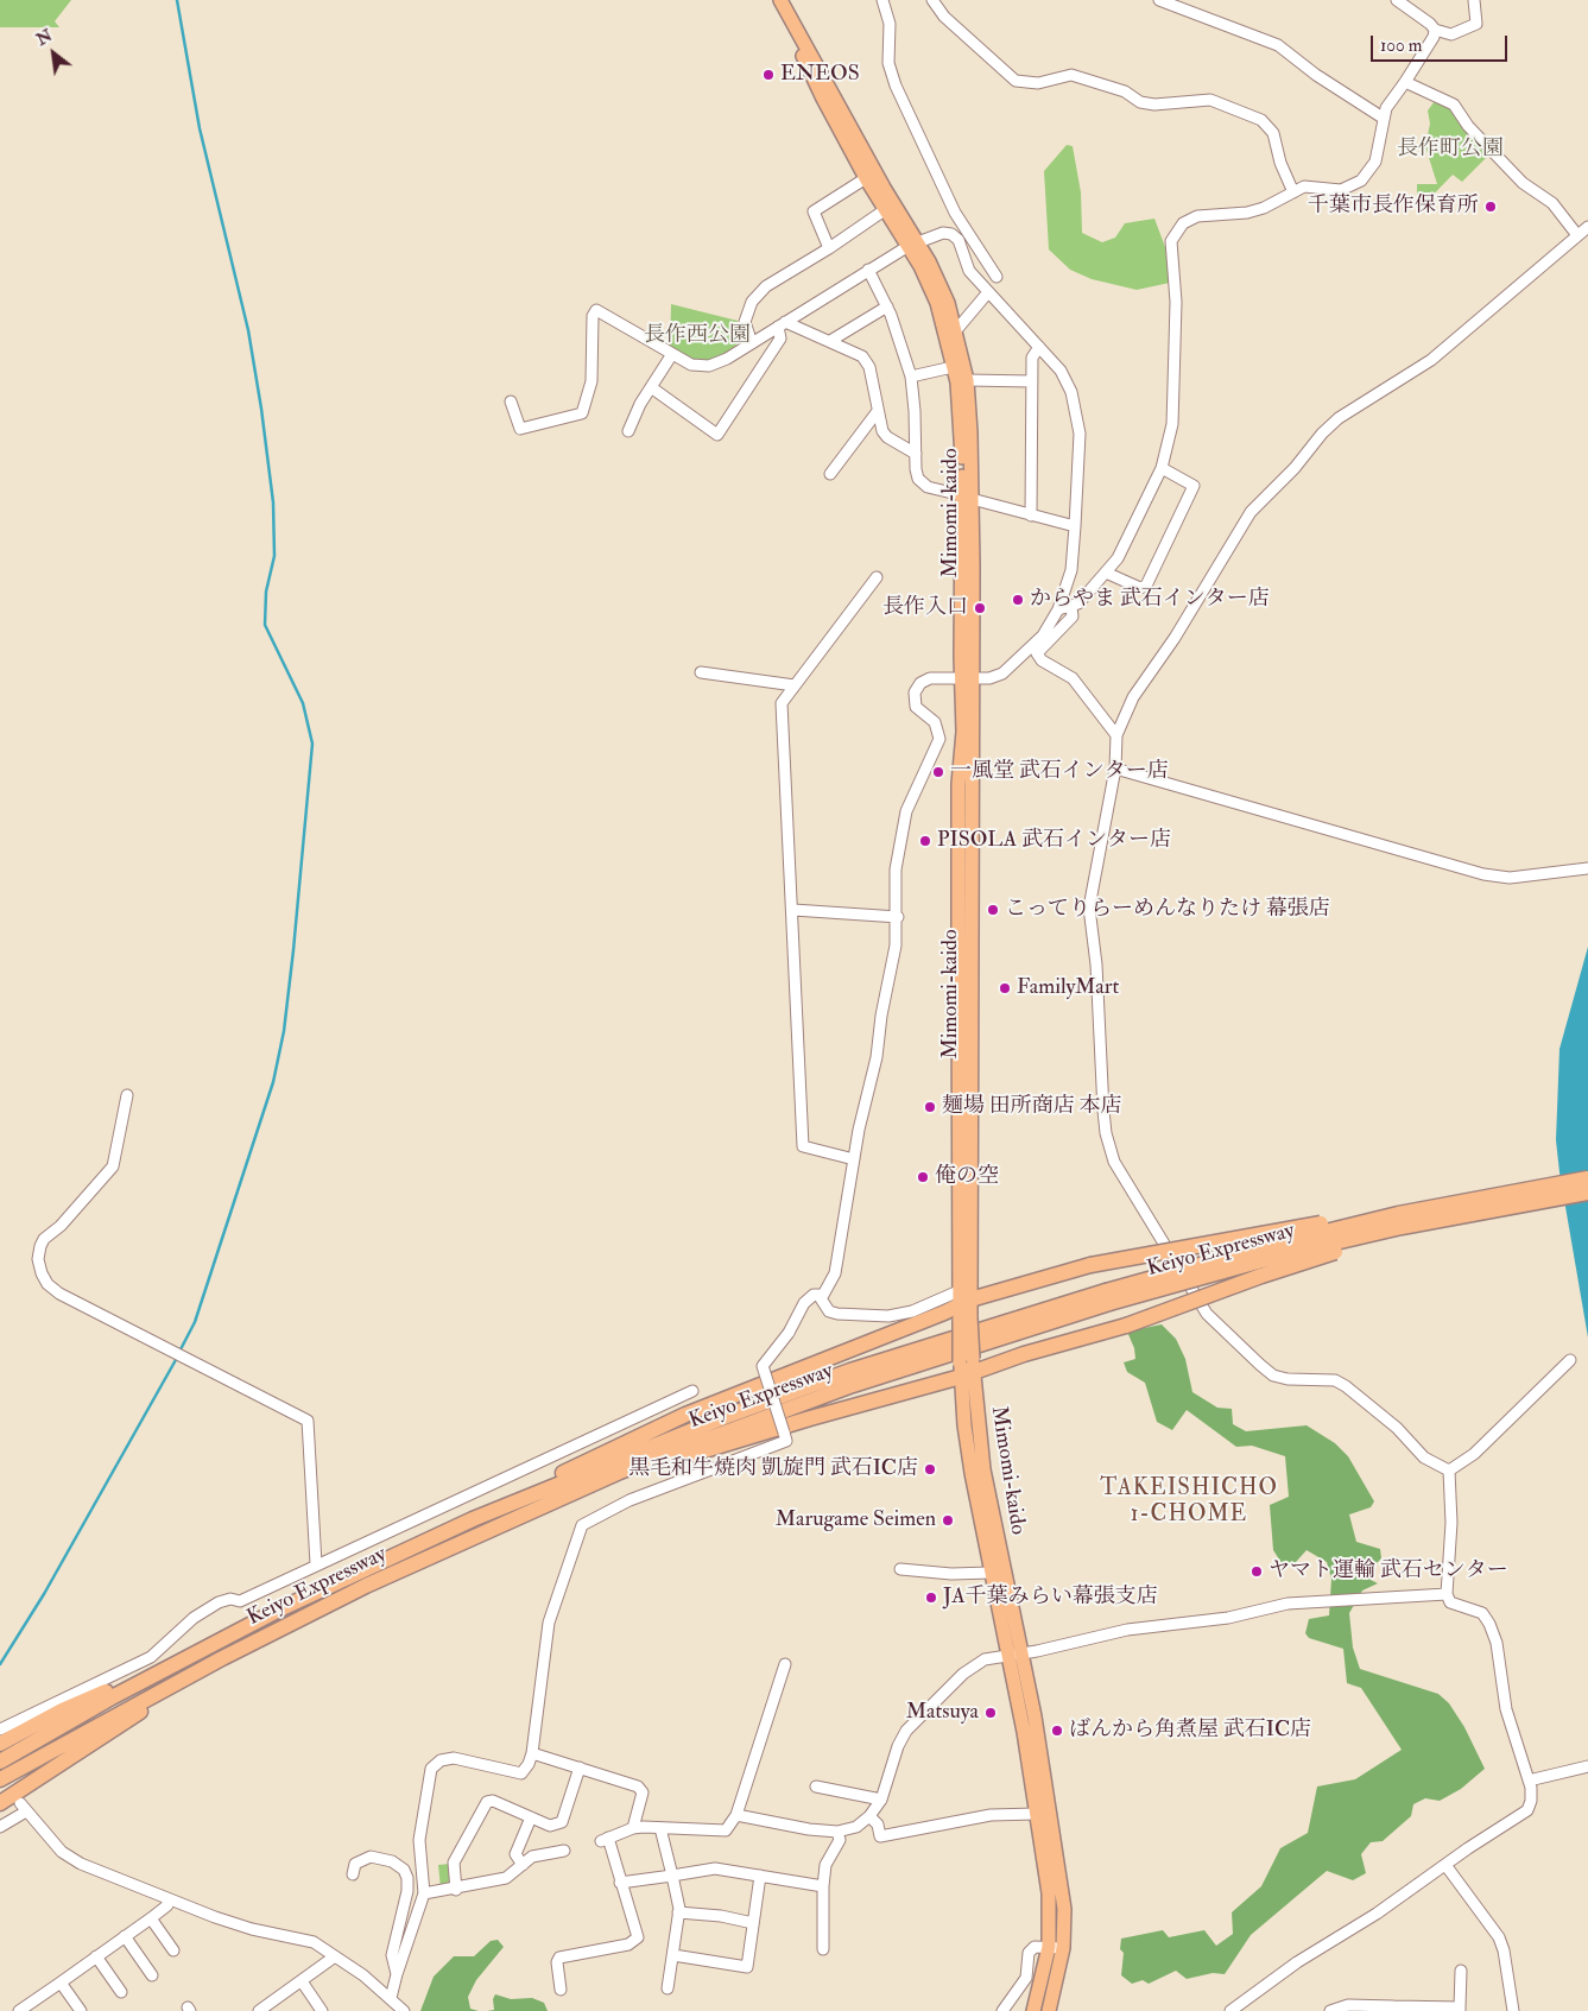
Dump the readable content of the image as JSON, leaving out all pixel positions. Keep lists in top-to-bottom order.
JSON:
{
  "streets": {
    "highway": ["Keiyo Expressway"],
    "main road": ["Mimomi-kaido"]
  },
  "districts": ["TAKEISHICHO 1-CHOME"],
  "parks": ["長作町公園", "長作西公園"],
  "places": [
    "ENEOS",
    "千葉市長作保育所",
    "からやま 武石インター店",
    "長作入口",
    "一風堂 武石インター店",
    "PISOLA 武石インター店",
    "こってりらーめんなりたけ 幕張店",
    "FamilyMart",
    "麺場 田所商店 本店",
    "俺の空",
    "黒毛和牛焼肉 凱旋門 武石IC店",
    "Marugame Seimen",
    "ヤマト運輸 武石センター",
    "JA千葉みらい幕張支店",
    "Matsuya",
    "ばんから角煮屋 武石IC店"
  ],
  "scale_bar": "100 m",
  "north": "top left"
}
